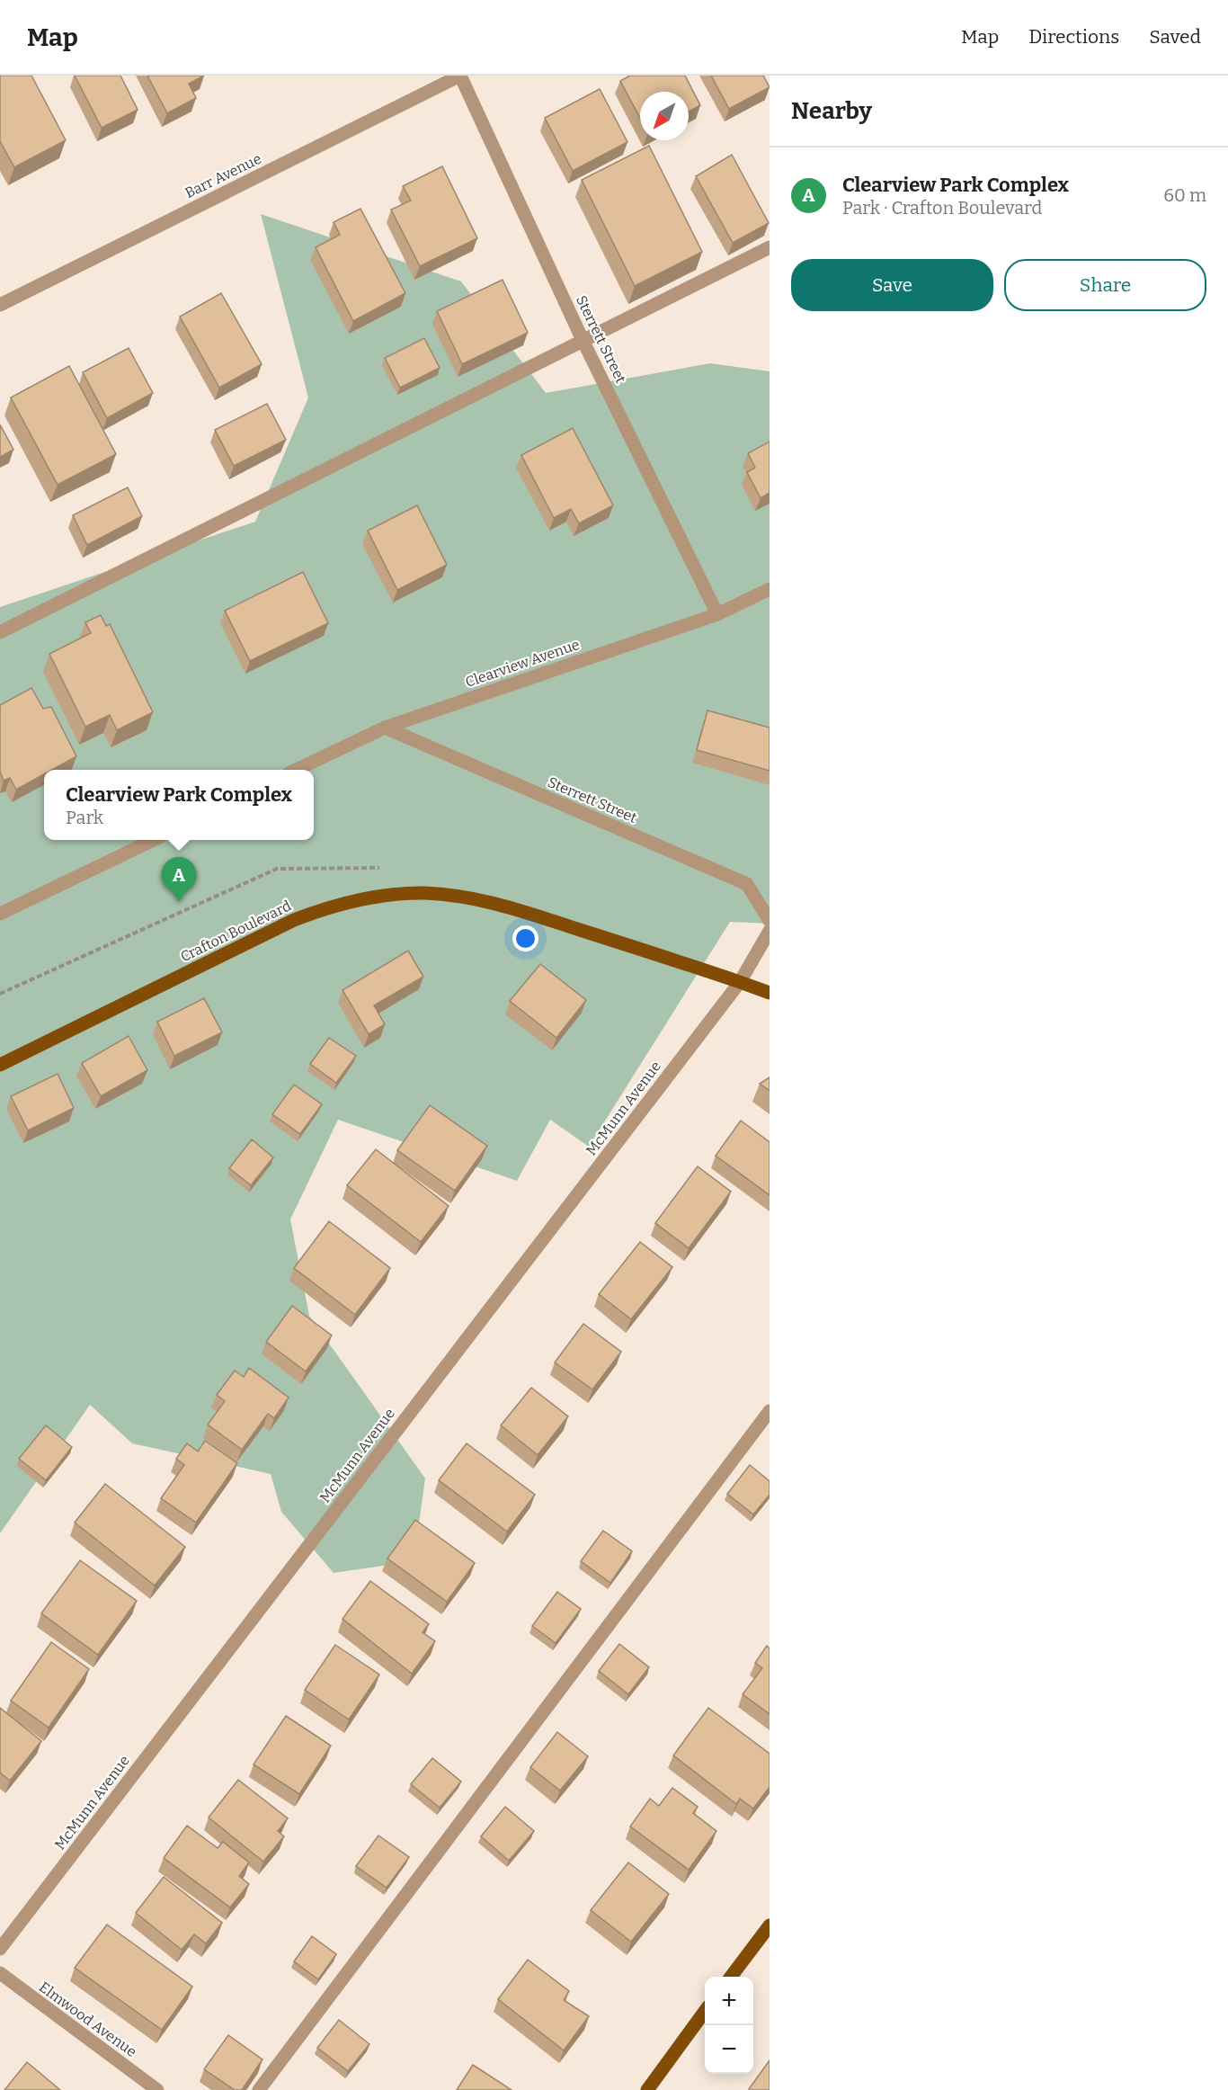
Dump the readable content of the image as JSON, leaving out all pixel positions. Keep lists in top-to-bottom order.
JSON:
{
  "streets": {
    "main road": ["Crafton Boulevard"],
    "street": [
      "Barr Avenue",
      "Sterrett Street",
      "Clearview Avenue",
      "McMunn Avenue",
      "Elmwood Avenue"
    ]
  },
  "crossings": [
    ["Barr Avenue", "Sterrett Street"],
    ["Sterrett Street", "Clearview Avenue"],
    ["Crafton Boulevard", "McMunn Avenue"]
  ],
  "north": "bottom left",
  "page": {
    "header": "Map",
    "nav": ["Map", "Directions", "Saved"],
    "heading": "Nearby",
    "list": [
      {
        "mark": "A",
        "name": "Clearview Park Complex",
        "note": "Park · Crafton Boulevard",
        "value": "60 m"
      }
    ],
    "buttons": ["Save", "Share"],
    "popup": ["Clearview Park Complex", "Park"],
    "pins": "A",
    "map_buttons": ["+", "−"]
  }
}
